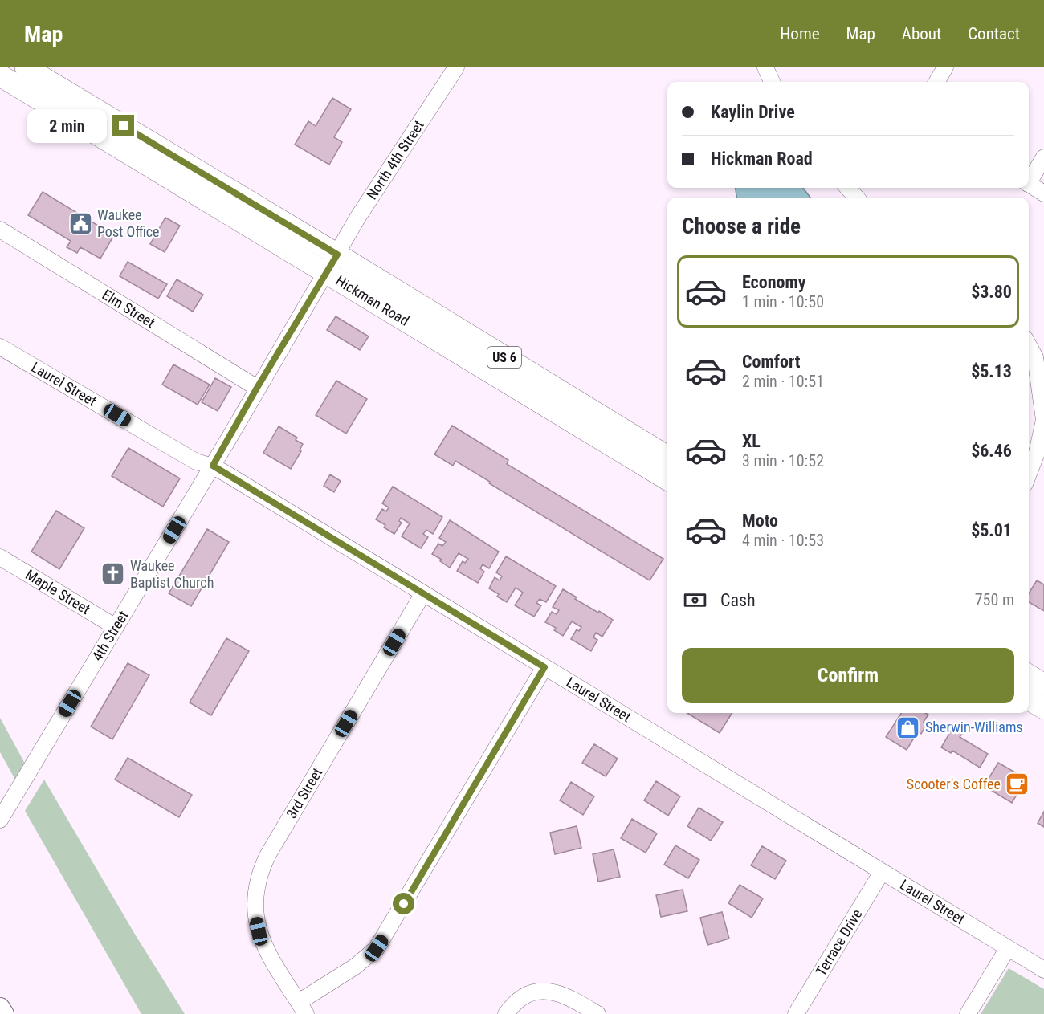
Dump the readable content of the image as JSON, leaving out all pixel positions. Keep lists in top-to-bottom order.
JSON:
{
  "streets": {
    "highway": ["Hickman Road", "US 6"],
    "street": [
      "North 4th Street",
      "Elm Street",
      "Laurel Street",
      "Maple Street",
      "4th Street",
      "3rd Street",
      "Terrace Drive"
    ]
  },
  "crossings": [
    ["North 4th Street", "Hickman Road"],
    ["North 4th Street", "4th Street"],
    ["Hickman Road", "4th Street"],
    ["Elm Street", "4th Street"],
    ["Laurel Street", "4th Street"],
    ["Laurel Street", "3rd Street"],
    ["Laurel Street", "Terrace Drive"],
    ["Maple Street", "4th Street"]
  ],
  "places": {
    "public building": ["Waukee Post Office"],
    "church": ["Waukee Baptist Church"],
    "shop": ["Sherwin-Williams"],
    "cafe": ["Scooter's Coffee"]
  },
  "page": {
    "header": "Map",
    "nav": [
      "Home",
      "Map",
      "About",
      "Contact"
    ],
    "banner": ["Kaylin Drive", "Hickman Road"],
    "bubble": "2 min",
    "heading": "Choose a ride",
    "list": [
      {
        "name": "Economy",
        "note": "1 min · 10:50",
        "value": "$3.80"
      },
      {
        "name": "Comfort",
        "note": "2 min · 10:51",
        "value": "$5.13"
      },
      {
        "name": "XL",
        "note": "3 min · 10:52",
        "value": "$6.46"
      },
      {
        "name": "Moto",
        "note": "4 min · 10:53",
        "value": "$5.01"
      }
    ],
    "pay": ["Cash", "750 m"],
    "buttons": "Confirm"
  }
}
